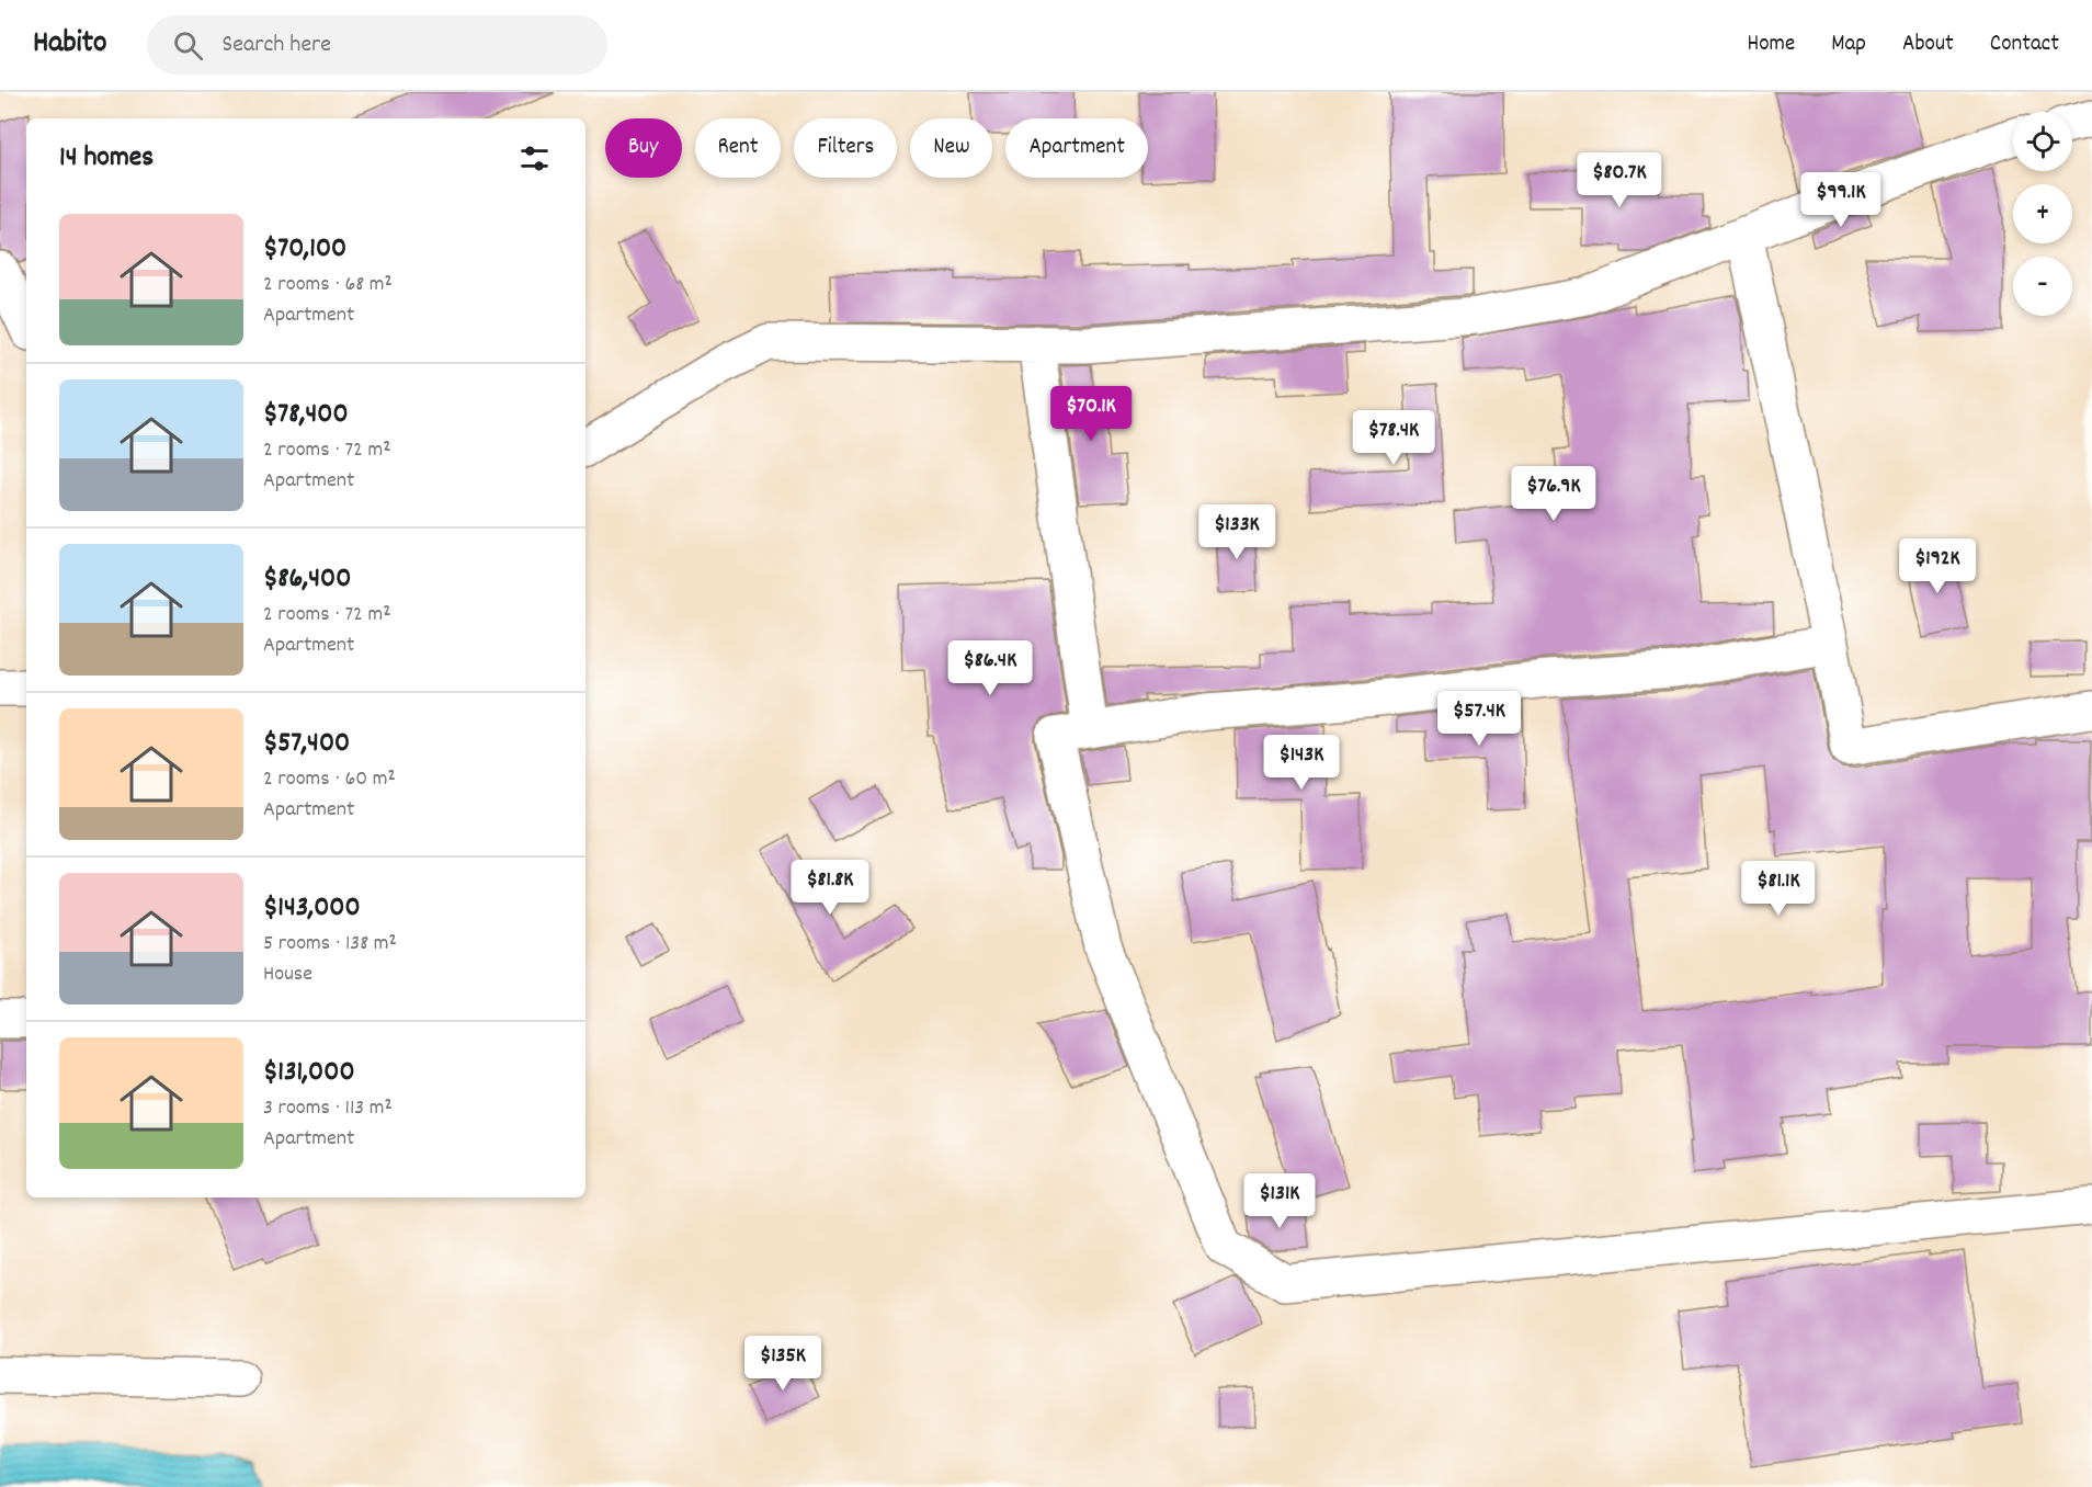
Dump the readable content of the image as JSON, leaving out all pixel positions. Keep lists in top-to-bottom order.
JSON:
{
  "page": {
    "header": "Habito",
    "search": "Search here",
    "nav": [
      "Home",
      "Map",
      "About",
      "Contact"
    ],
    "map_buttons": ["+", "−"],
    "chip": [
      "Buy",
      "Rent",
      "Filters",
      "New",
      "Apartment"
    ],
    "heading": "14 homes",
    "price": [
      "$80.7K",
      "$99.1K",
      "$70.1K",
      "$78.4K",
      "$76.9K",
      "$133K",
      "$192K",
      "$86.4K",
      "$57.4K",
      "$143K",
      "$81.8K",
      "$81.1K",
      "$131K",
      "$135K"
    ],
    "list": [
      {
        "name": "$70,100",
        "note": "2 rooms · 68 m² · Apartment"
      },
      {
        "name": "$78,400",
        "note": "2 rooms · 72 m² · Apartment"
      },
      {
        "name": "$86,400",
        "note": "2 rooms · 72 m² · Apartment"
      },
      {
        "name": "$57,400",
        "note": "2 rooms · 60 m² · Apartment"
      },
      {
        "name": "$143,000",
        "note": "5 rooms · 138 m² · House"
      },
      {
        "name": "$131,000",
        "note": "3 rooms · 113 m² · Apartment"
      }
    ]
  }
}
